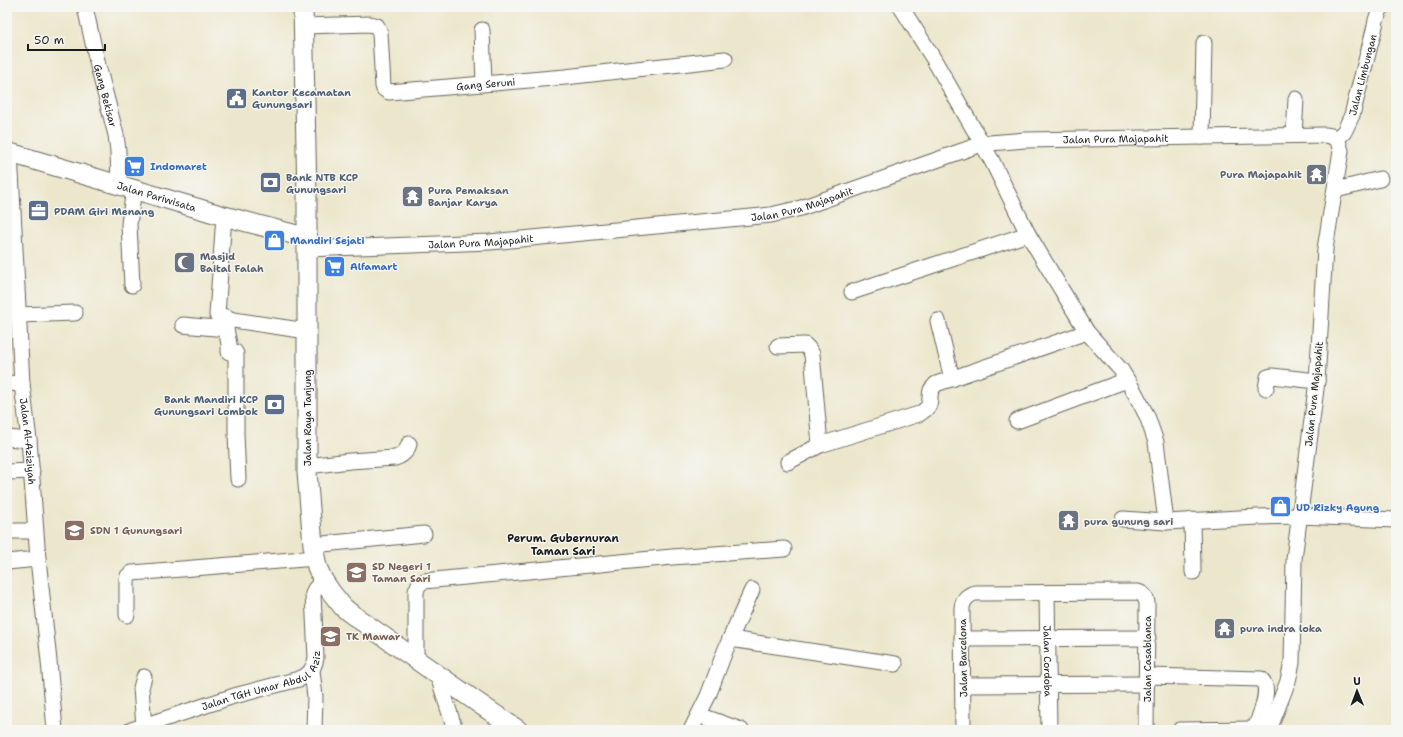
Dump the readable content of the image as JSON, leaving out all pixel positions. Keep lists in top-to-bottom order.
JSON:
{
  "streets": {
    "main road": ["Jalan Pariwisata", "Jalan Raya Tanjung"],
    "street": [
      "Jalan Limbungan",
      "Gang Seruni",
      "Gang Bekisar",
      "Jalan Pura Majapahit",
      "Jalan Al-Aziziyah",
      "Jalan Barcelona",
      "Jalan Casablanca",
      "Jalan Cordoba",
      "Jalan TGH Umar Abdul Aziz"
    ]
  },
  "crossings": [
    ["Jalan Limbungan", "Jalan Pura Majapahit"],
    ["Gang Seruni", "Jalan Raya Tanjung"],
    ["Gang Bekisar", "Jalan Pariwisata"],
    ["Jalan Pura Majapahit", "Jalan Pariwisata"],
    ["Jalan Pura Majapahit", "Jalan Raya Tanjung"],
    ["Jalan Pariwisata", "Jalan Raya Tanjung"],
    ["Jalan Pariwisata", "Jalan Al-Aziziyah"],
    ["Jalan Raya Tanjung", "Jalan TGH Umar Abdul Aziz"],
    ["Jalan Barcelona", "Jalan Casablanca"],
    ["Jalan Barcelona", "Jalan Cordoba"],
    ["Jalan Casablanca", "Jalan Cordoba"]
  ],
  "districts": ["Perum. Gubernuran Taman Sari"],
  "places": {
    "public building": ["Kantor Kecamatan Gunungsari"],
    "supermarket": ["Indomaret", "Alfamart"],
    "temple": [
      "Pura Majapahit",
      "Pura Pemaksan Banjar Karya",
      "pura gunung sari",
      "pura indra loka"
    ],
    "bank": ["Bank NTB KCP Gunungsari", "Bank Mandiri KCP Gunungsari Lombok"],
    "office": ["PDAM Giri Menang"],
    "shop": ["Mandiri Sejati", "UD Rizky Agung"],
    "mosque": ["Masjid Baital Falah"],
    "school or university": ["SDN 1 Gunungsari", "SD Negeri 1 Taman Sari", "TK Mawar"]
  },
  "scale_bar": "50 m",
  "north": "top"
}
